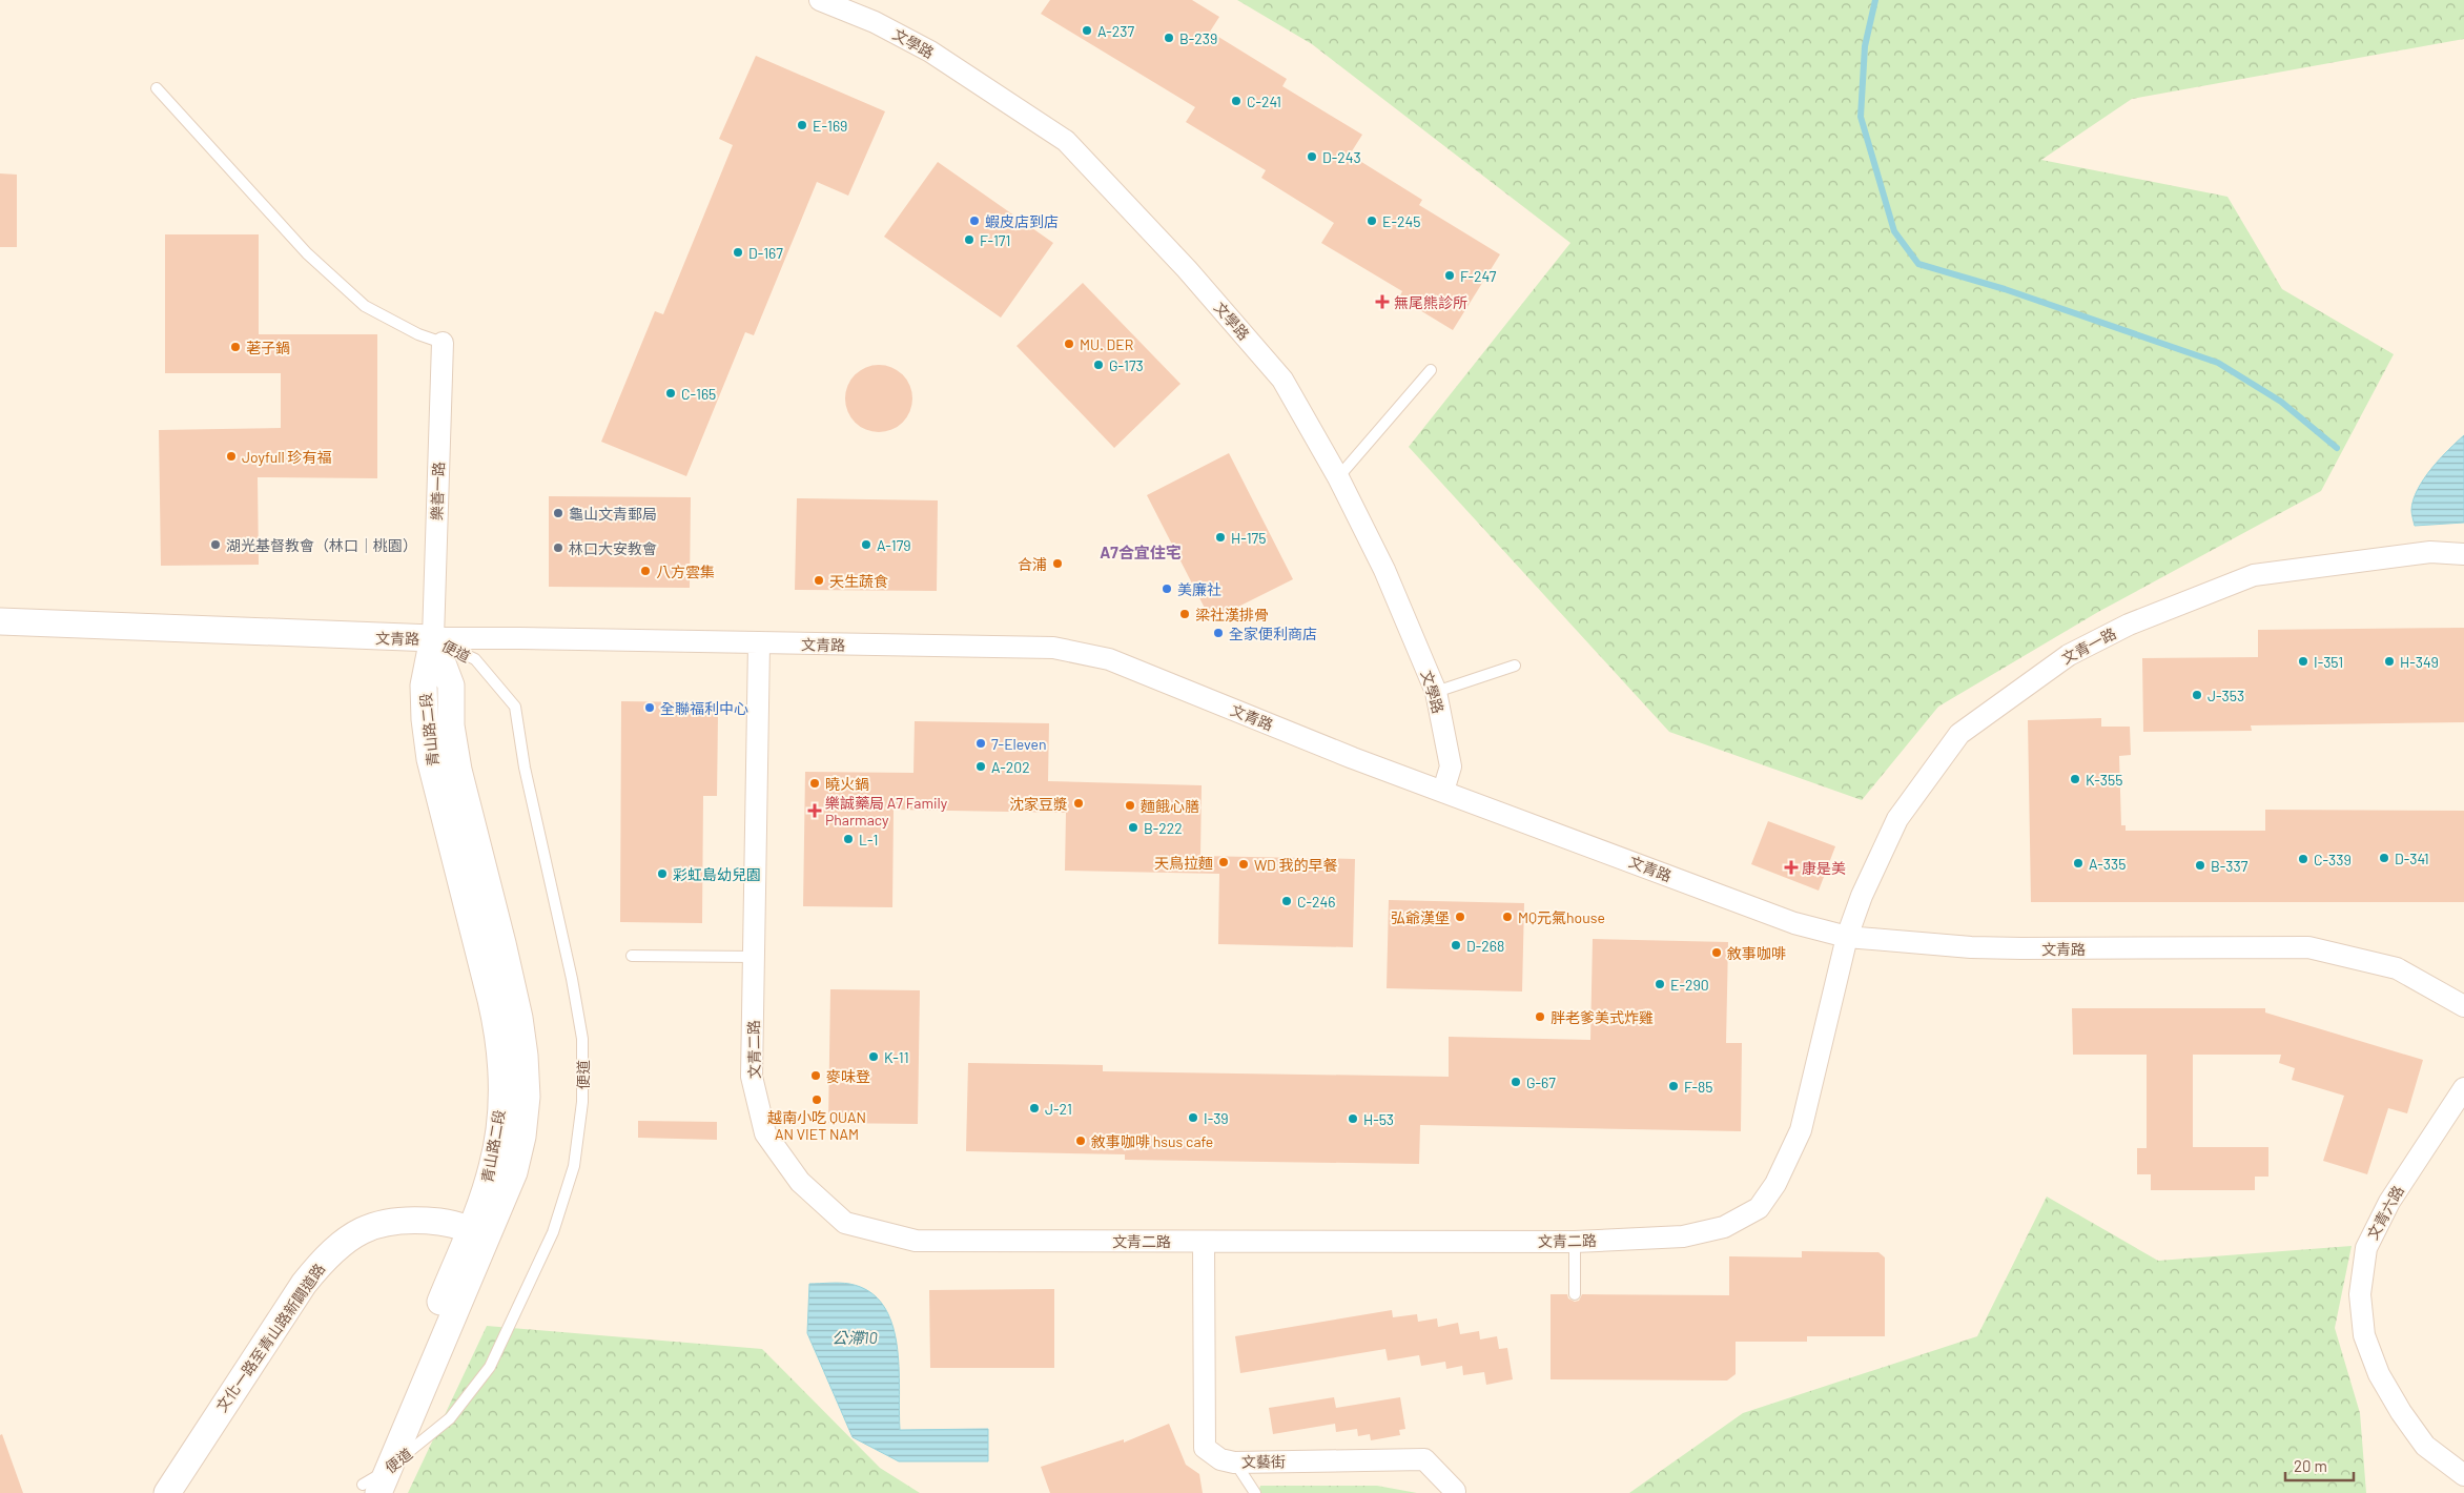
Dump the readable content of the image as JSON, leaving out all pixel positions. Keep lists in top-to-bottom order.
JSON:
{
  "streets": {
    "street": [
      "文學路",
      "樂善一路",
      "文青路",
      "文青一路",
      "青山路二段",
      "文青二路",
      "文青六路",
      "文化一路至青山路新闢道路",
      "文藝街"
    ],
    "lane": ["便道"]
  },
  "crossings": [
    ["文學路", "文青路"],
    ["樂善一路", "文青路"],
    ["樂善一路", "便道"],
    ["樂善一路", "青山路二段"],
    ["文青路", "文青一路"],
    ["文青路", "便道"],
    ["文青路", "青山路二段"],
    ["文青路", "文青二路"],
    ["文青一路", "文青二路"],
    ["便道", "青山路二段"],
    ["青山路二段", "文化一路至青山路新闢道路"],
    ["文青二路", "文藝街"]
  ],
  "districts": ["A7合宜住宅"],
  "water": ["公滯10"],
  "places": {
    "other": [
      "A-237",
      "B-239",
      "C-241",
      "E-169",
      "D-243",
      "蝦皮店到店",
      "E-245",
      "F-171",
      "D-167",
      "F-247",
      "MU. DER",
      "荖子鍋",
      "G-173",
      "C-165",
      "Joyfull 珍有福",
      "龜山文青郵局",
      "H-175",
      "湖光基督教會（林口｜桃園）",
      "A-179",
      "林口大安教會",
      "合浦",
      "八方雲集",
      "天生蔬食",
      "美廉社",
      "梁社漢排骨",
      "全家便利商店",
      "I-351",
      "H-349",
      "J-353",
      "全聯福利中心",
      "7-Eleven",
      "A-202",
      "K-355",
      "曉火鍋",
      "沈家豆漿",
      "麵餓心膳",
      "B-222",
      "L-1",
      "D-341",
      "C-339",
      "天鳥拉麵",
      "A-335",
      "WD 我的早餐",
      "B-337",
      "彩虹島幼兒園",
      "C-246",
      "弘爺漢堡",
      "MQ元氣house",
      "D-268",
      "敘事咖啡",
      "E-290",
      "胖老爹美式炸雞",
      "K-11",
      "麥味登",
      "G-67",
      "F-85",
      "越南小吃 QUAN AN VIET NAM",
      "J-21",
      "I-39",
      "H-53",
      "敘事咖啡 hsus cafe"
    ],
    "health": ["無尾熊診所", "樂誠藥局 A7 Family Pharmacy", "康是美"]
  },
  "scale_bar": "20 m"
}
